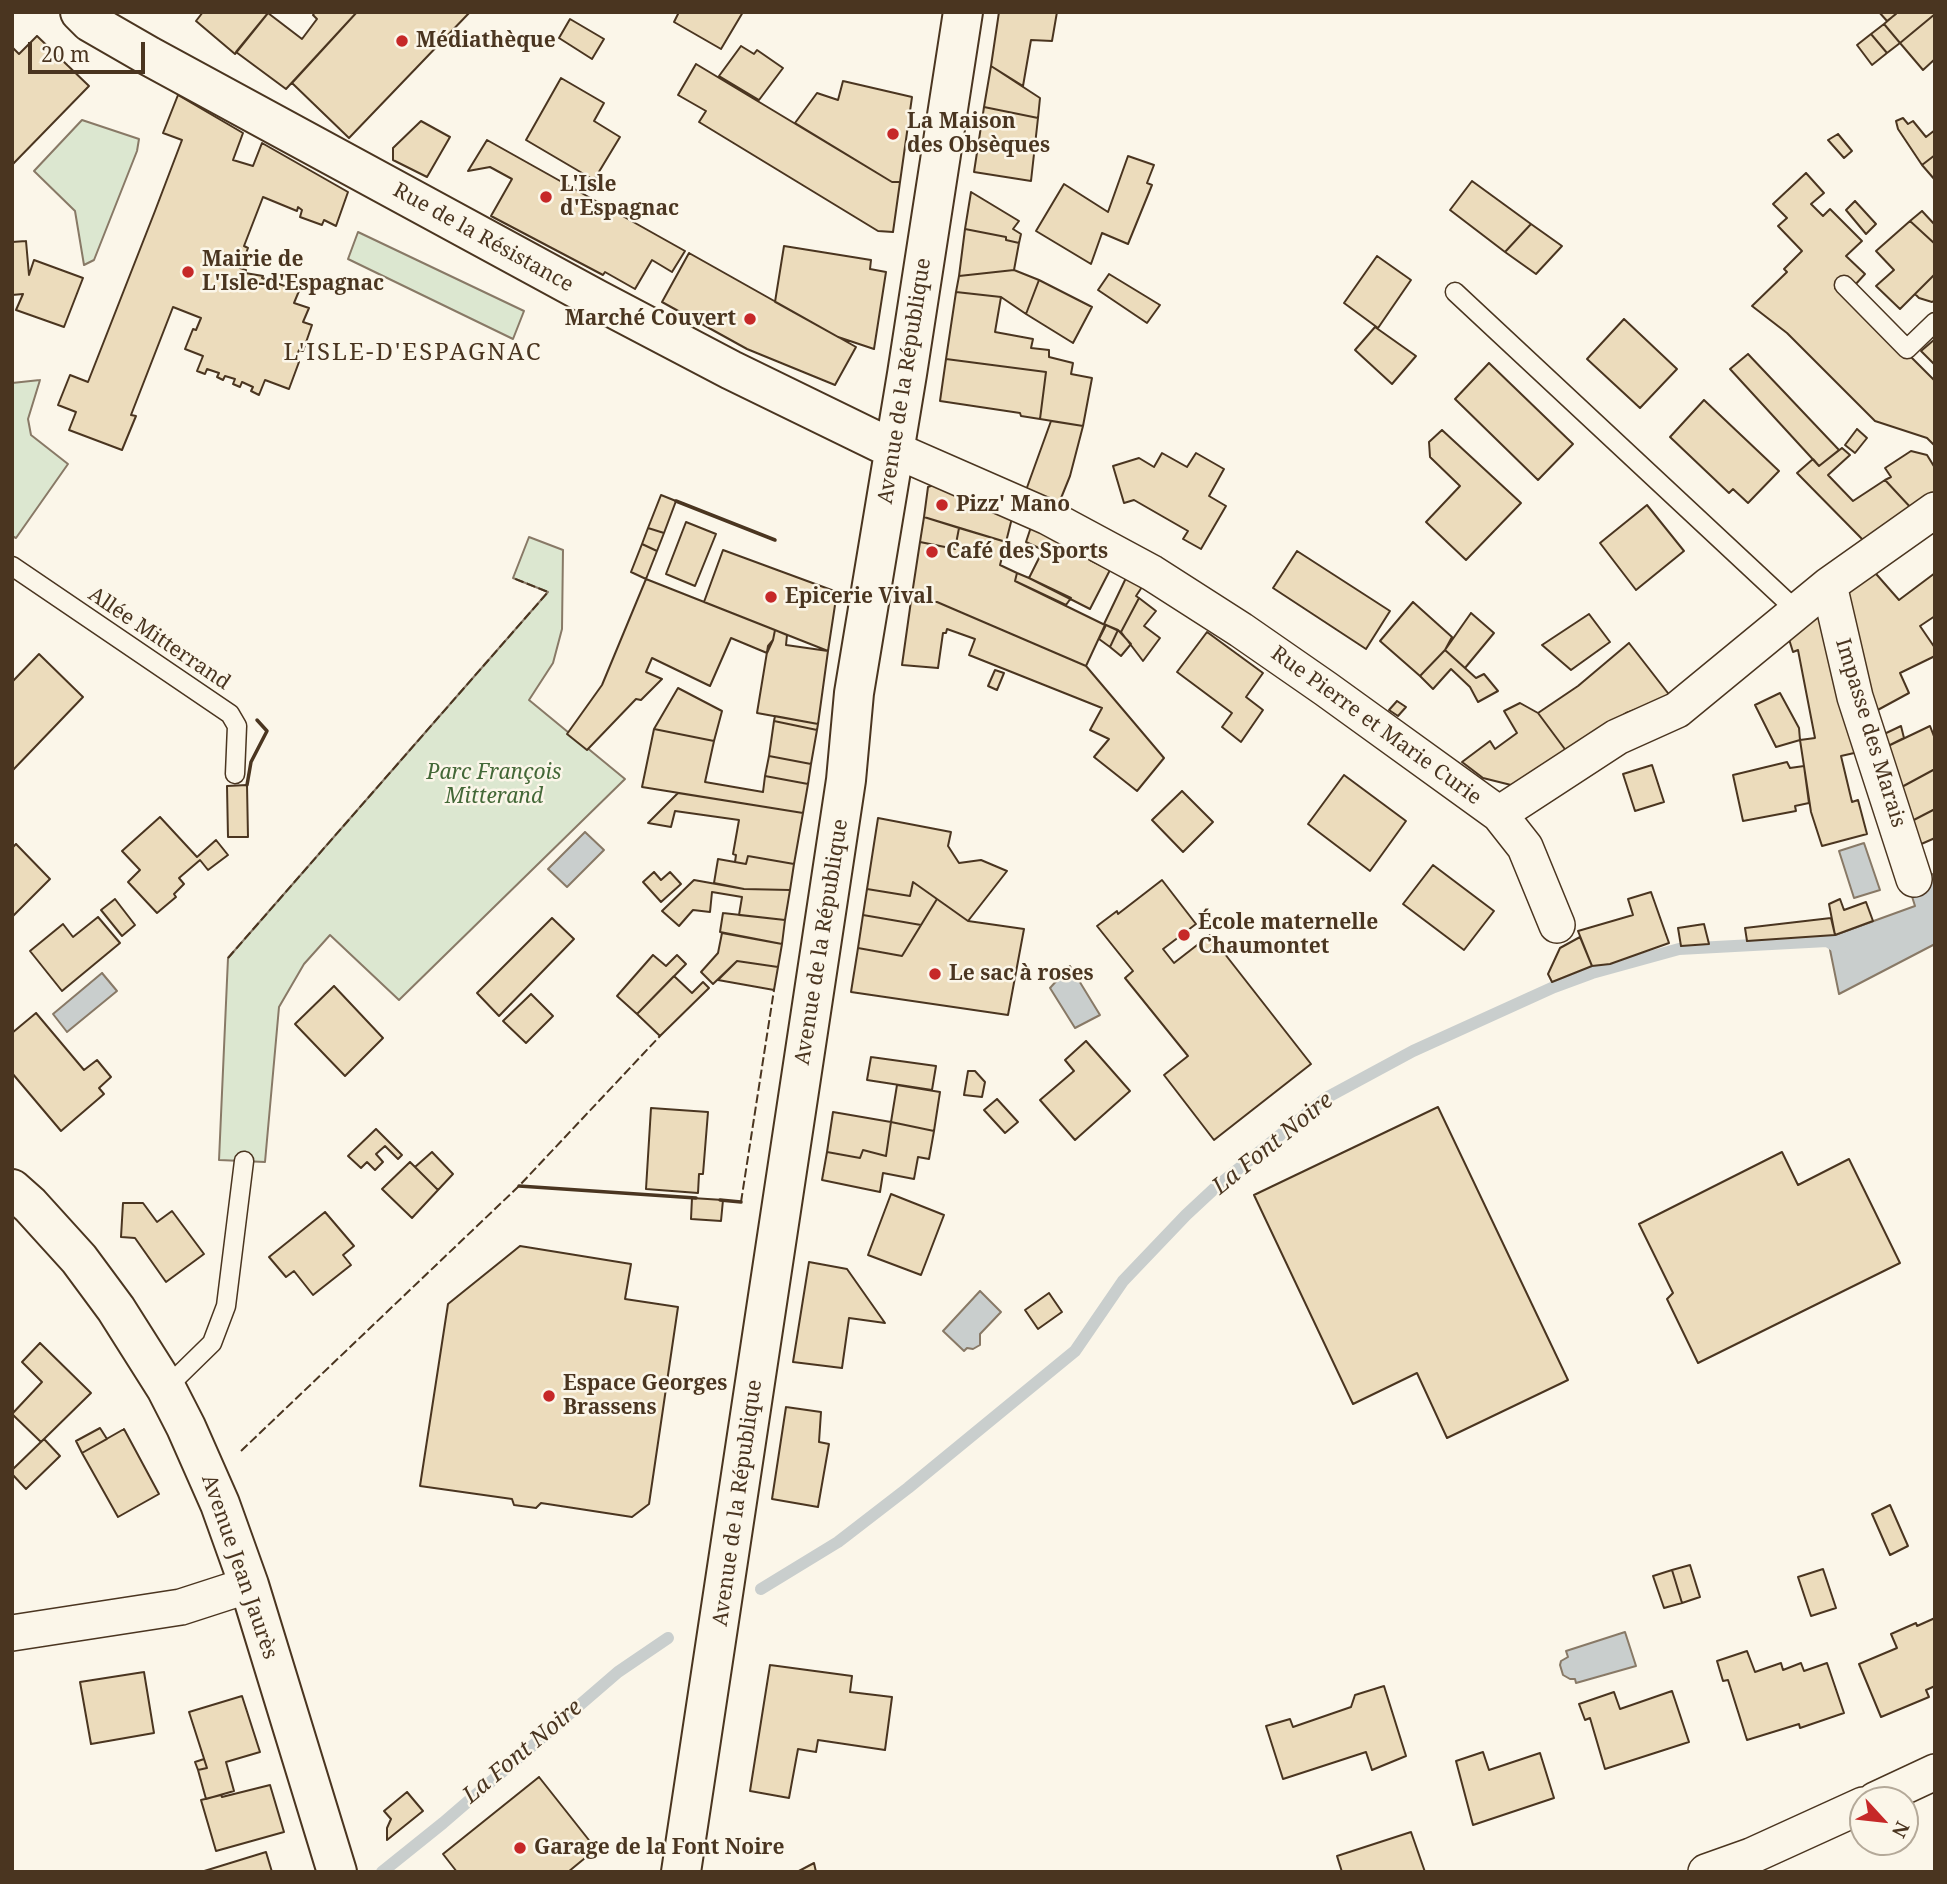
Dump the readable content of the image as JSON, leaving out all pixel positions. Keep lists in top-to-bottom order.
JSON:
{
  "streets": {
    "main road": ["Rue de la Résistance", "Avenue de la République", "Avenue Jean Jaurès"],
    "street": ["Rue Pierre et Marie Curie", "Impasse des Marais"],
    "lane": ["Allée Mitterrand"]
  },
  "crossings": [
    ["Rue de la Résistance", "Avenue de la République"],
    ["Rue de la Résistance", "Rue Pierre et Marie Curie"],
    ["Avenue de la République", "Rue Pierre et Marie Curie"],
    ["Rue Pierre et Marie Curie", "Impasse des Marais"]
  ],
  "districts": ["L'ISLE-D'ESPAGNAC"],
  "water": ["La Font Noire"],
  "parks": ["Parc François Mitterand"],
  "places": [
    "Médiathèque",
    "La Maison des Obsèques",
    "L'Isle d'Espagnac",
    "Mairie de L'Isle-d'Espagnac",
    "Marché Couvert",
    "Pizz' Mano",
    "Café des Sports",
    "Epicerie Vival",
    "École maternelle Chaumontet",
    "Le sac à roses",
    "Espace Georges Brassens",
    "Garage de la Font Noire"
  ],
  "scale_bar": "20 m",
  "north": "bottom right"
}
